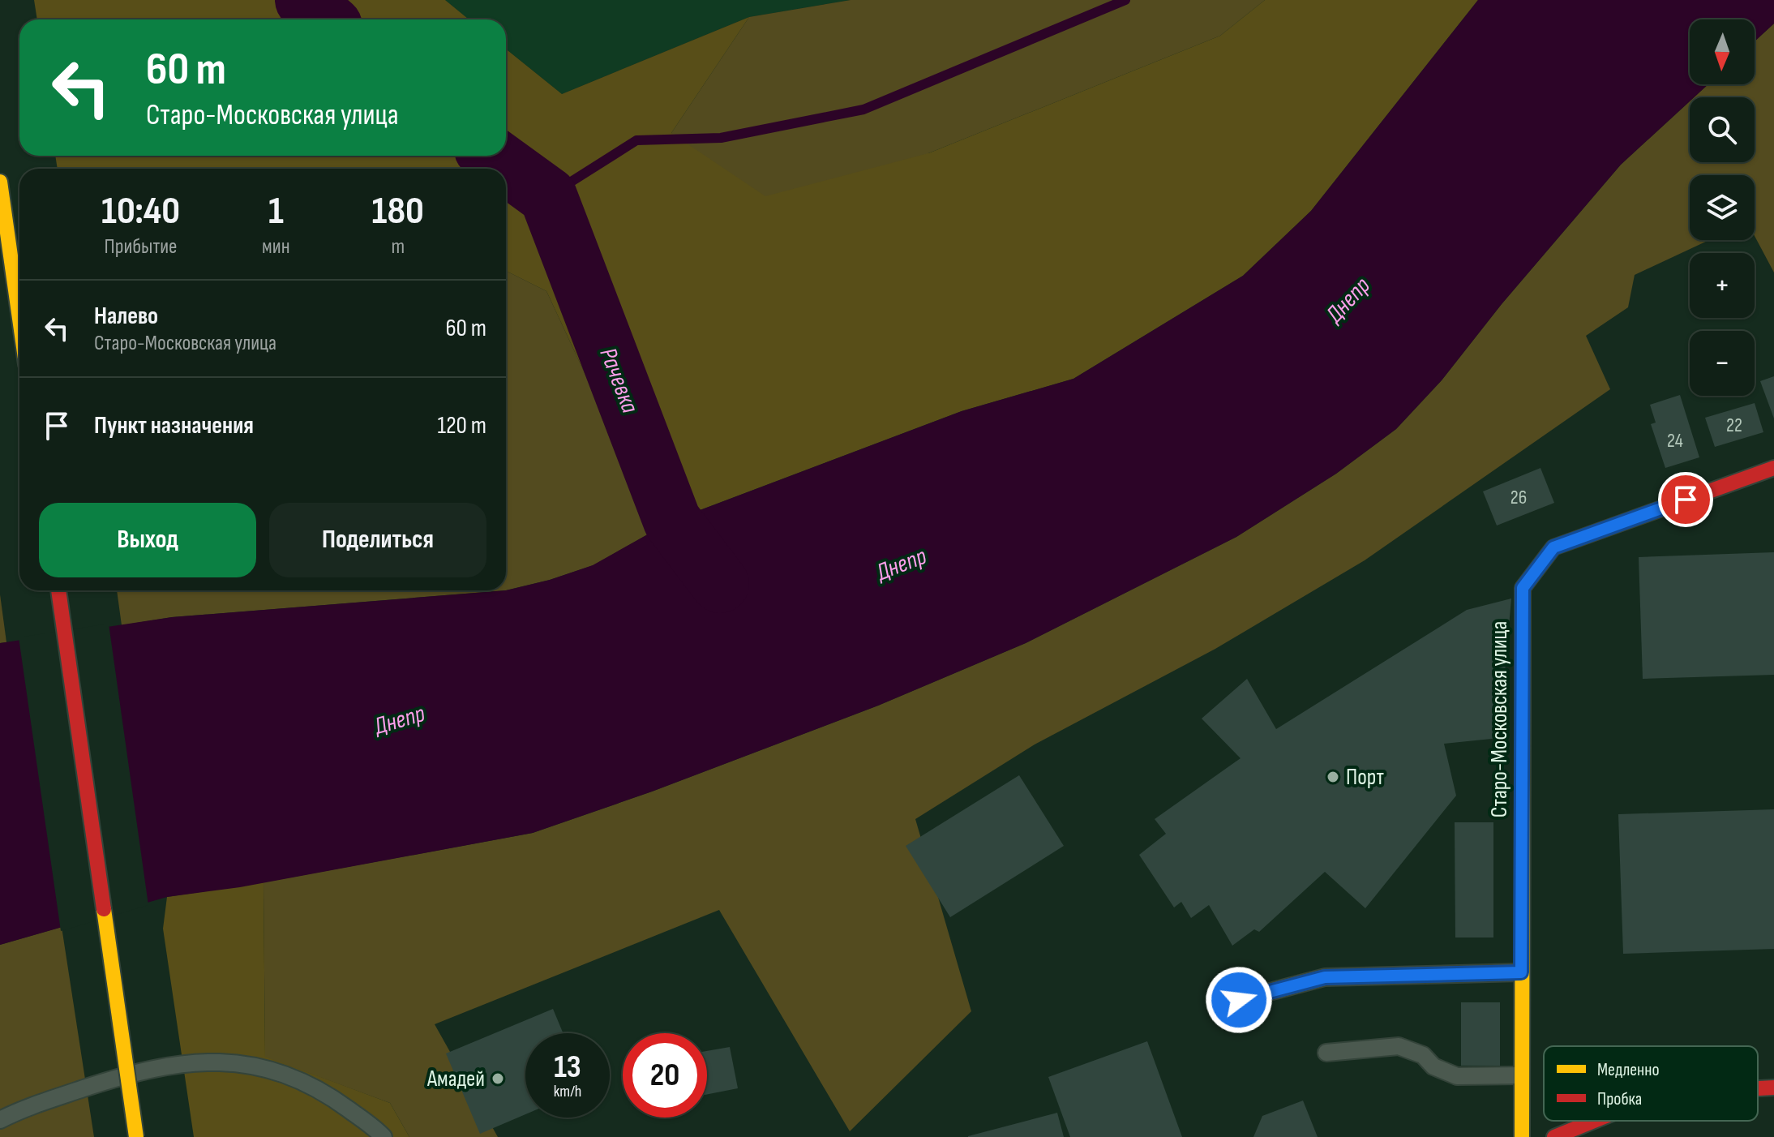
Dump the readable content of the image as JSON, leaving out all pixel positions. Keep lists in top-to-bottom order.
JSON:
{
  "streets": {
    "street": ["Старо-Московская улица"]
  },
  "water": ["Днепр", "Рачевка"],
  "places": ["Порт", "Амадей"],
  "house_numbers": ["22", "24", "26"],
  "legend": ["Медленно", "Пробка"],
  "north": "bottom",
  "page": {
    "map_buttons": ["+", "−"],
    "turn": ["60 m", "Старо-Московская улица"],
    "eta": [
      "10:40",
      "Прибытие",
      "1",
      "мин",
      "180",
      "m"
    ],
    "list": [
      {
        "name": "Налево",
        "note": "Старо-Московская улица",
        "value": "60 m"
      },
      {
        "name": "Пункт назначения",
        "value": "120 m"
      }
    ],
    "buttons": ["Выход", "Поделиться"],
    "speed": "13 km/h",
    "limit": "20"
  }
}
